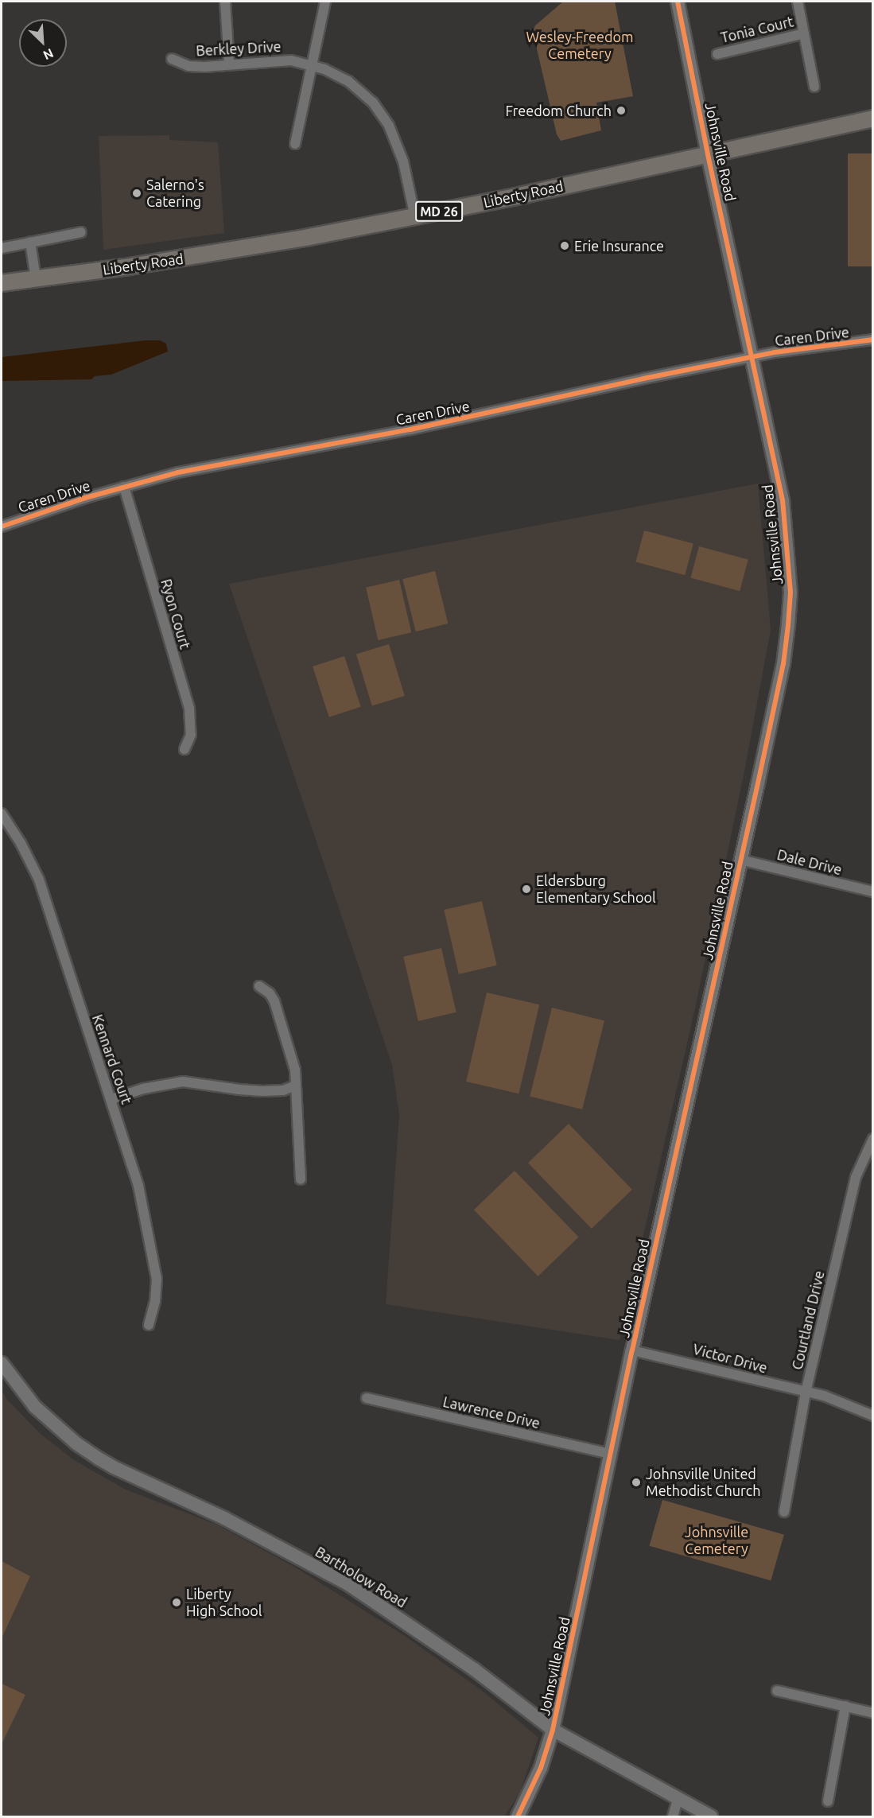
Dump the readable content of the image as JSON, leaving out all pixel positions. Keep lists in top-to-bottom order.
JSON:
{
  "streets": {
    "main road": ["Liberty Road", "MD 26"],
    "street": [
      "Tonia Court",
      "Berkley Drive",
      "Johnsville Road",
      "Caren Drive",
      "Ryon Court",
      "Dale Drive",
      "Kennard Court",
      "Courtland Drive",
      "Victor Drive",
      "Lawrence Drive",
      "Bartholow Road"
    ]
  },
  "crossings": [
    ["Berkley Drive", "Liberty Road"],
    ["Johnsville Road", "Liberty Road"],
    ["Johnsville Road", "Caren Drive"],
    ["Johnsville Road", "Dale Drive"],
    ["Johnsville Road", "Victor Drive"],
    ["Johnsville Road", "Lawrence Drive"],
    ["Johnsville Road", "Bartholow Road"],
    ["Caren Drive", "Ryon Court"],
    ["Courtland Drive", "Victor Drive"]
  ],
  "parks": ["Wesley-Freedom Cemetery", "Johnsville Cemetery"],
  "places": [
    "Freedom Church",
    "Salerno's Catering",
    "Erie Insurance",
    "Eldersburg Elementary School",
    "Johnsville United Methodist Church",
    "Liberty High School"
  ],
  "north": "bottom right"
}
